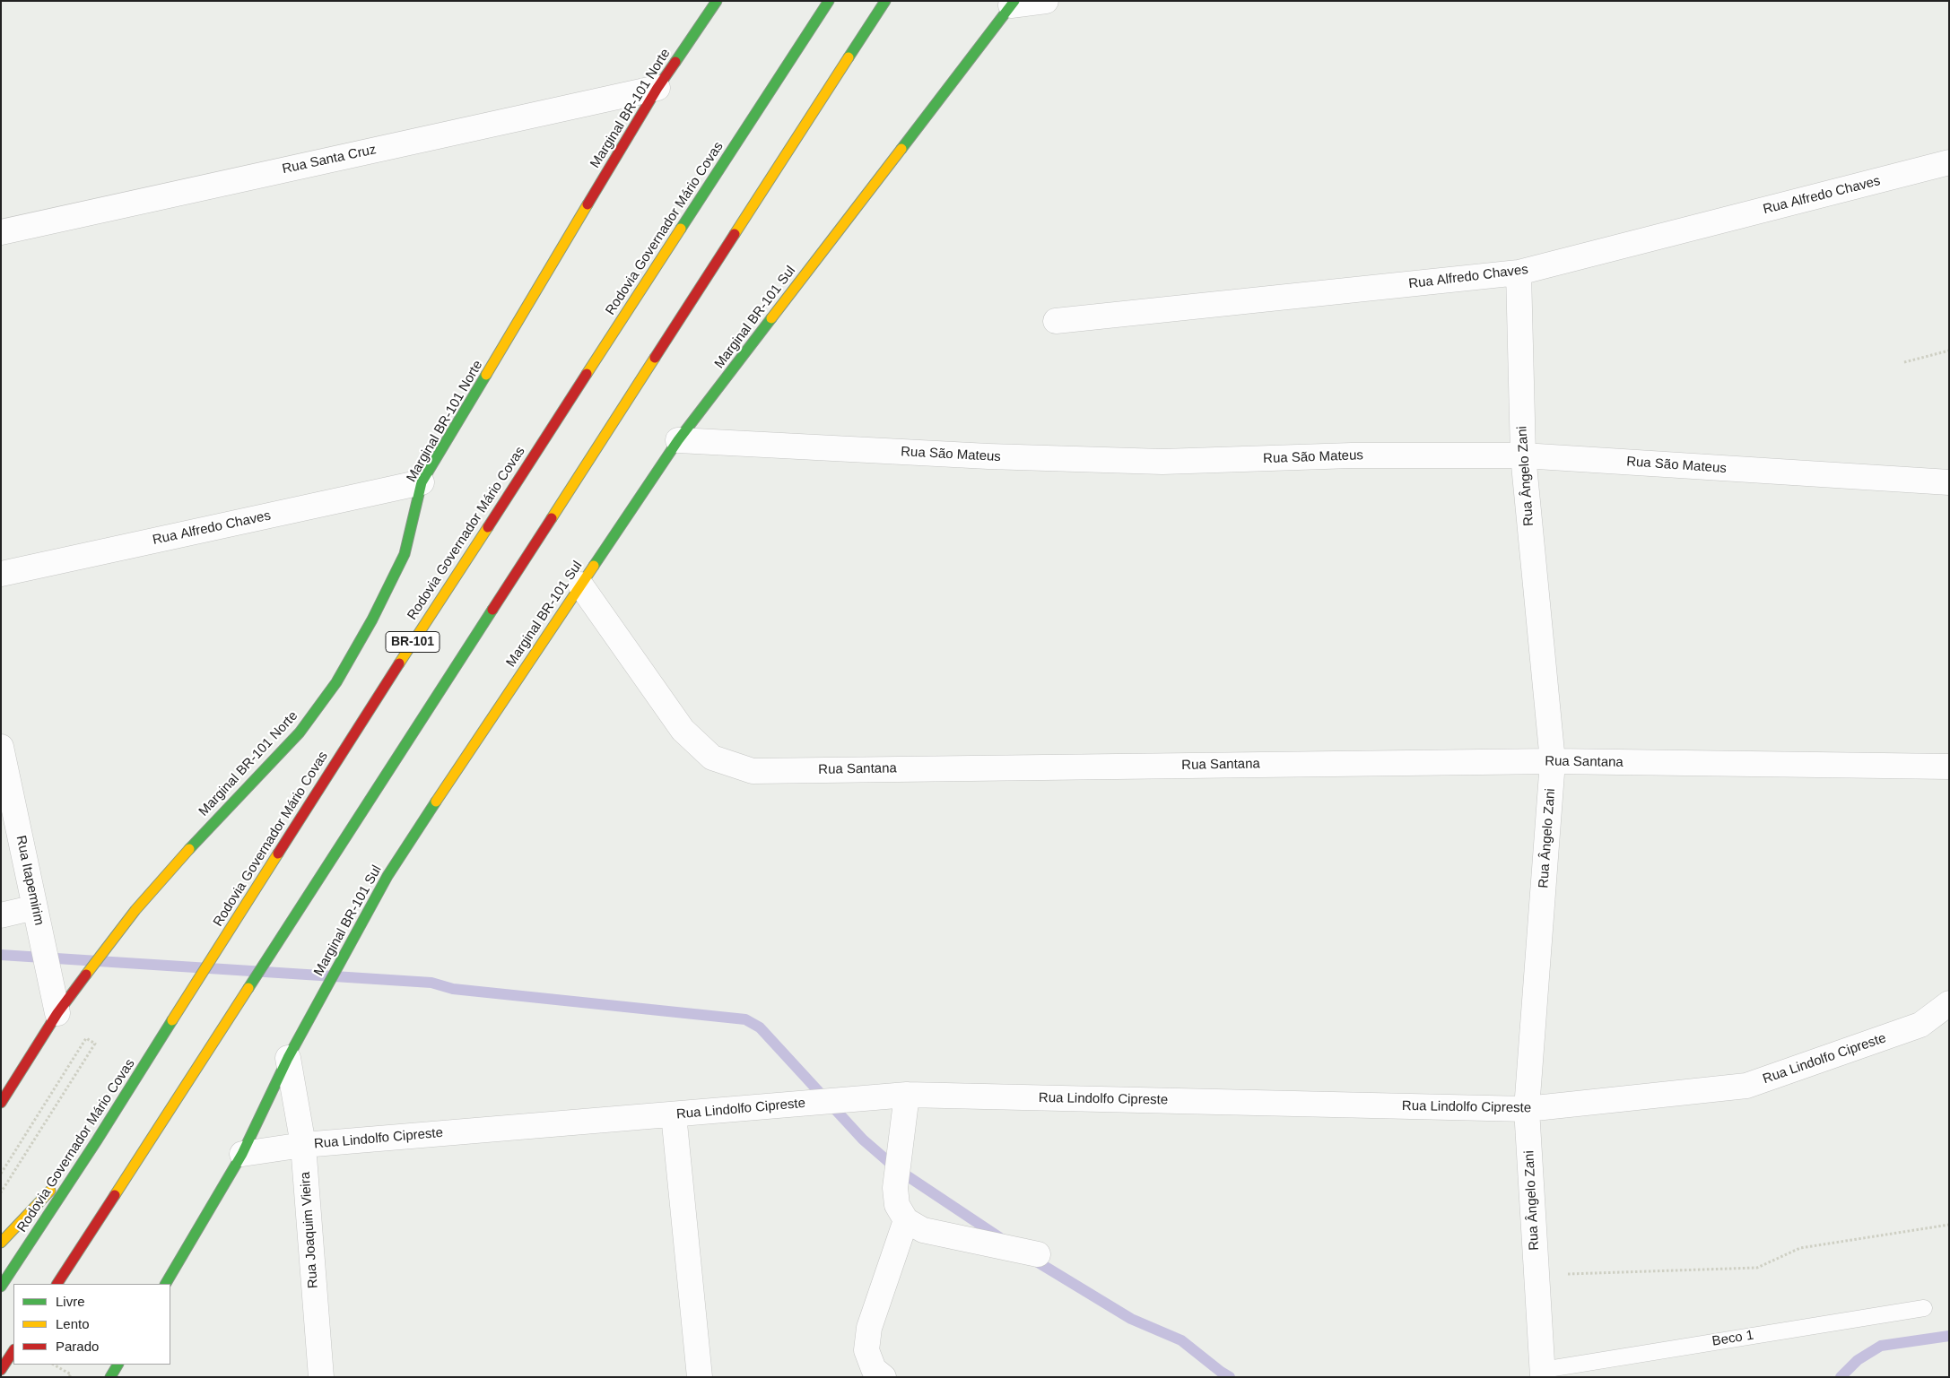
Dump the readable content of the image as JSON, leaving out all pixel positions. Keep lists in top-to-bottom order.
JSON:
{
  "streets": {
    "main road": [
      "Marginal BR-101 Norte",
      "Rodovia Governador Mário Covas",
      "Marginal BR-101 Sul",
      "BR-101"
    ],
    "street": [
      "Rua Santa Cruz",
      "Rua Alfredo Chaves",
      "Rua São Mateus",
      "Rua Ângelo Zani",
      "Rua Santana",
      "Rua Itapemirim",
      "Rua Lindolfo Cipreste",
      "Rua Joaquim Vieira"
    ],
    "lane": ["Beco 1"]
  },
  "crossings": [
    ["Marginal BR-101 Norte", "Rua Santa Cruz"],
    ["Marginal BR-101 Norte", "Rua Alfredo Chaves"],
    ["Marginal BR-101 Norte", "Rua Itapemirim"],
    ["Rua Alfredo Chaves", "Rua Ângelo Zani"],
    ["Marginal BR-101 Sul", "Rua São Mateus"],
    ["Marginal BR-101 Sul", "Rua Santana"],
    ["Marginal BR-101 Sul", "Rua Lindolfo Cipreste"],
    ["Marginal BR-101 Sul", "Rua Joaquim Vieira"],
    ["Rua São Mateus", "Rua Ângelo Zani"],
    ["Rua Ângelo Zani", "Rua Santana"],
    ["Rua Ângelo Zani", "Rua Lindolfo Cipreste"],
    ["Rua Ângelo Zani", "Beco 1"],
    ["Rua Lindolfo Cipreste", "Rua Joaquim Vieira"]
  ],
  "legend": ["Livre", "Lento", "Parado"]
}
